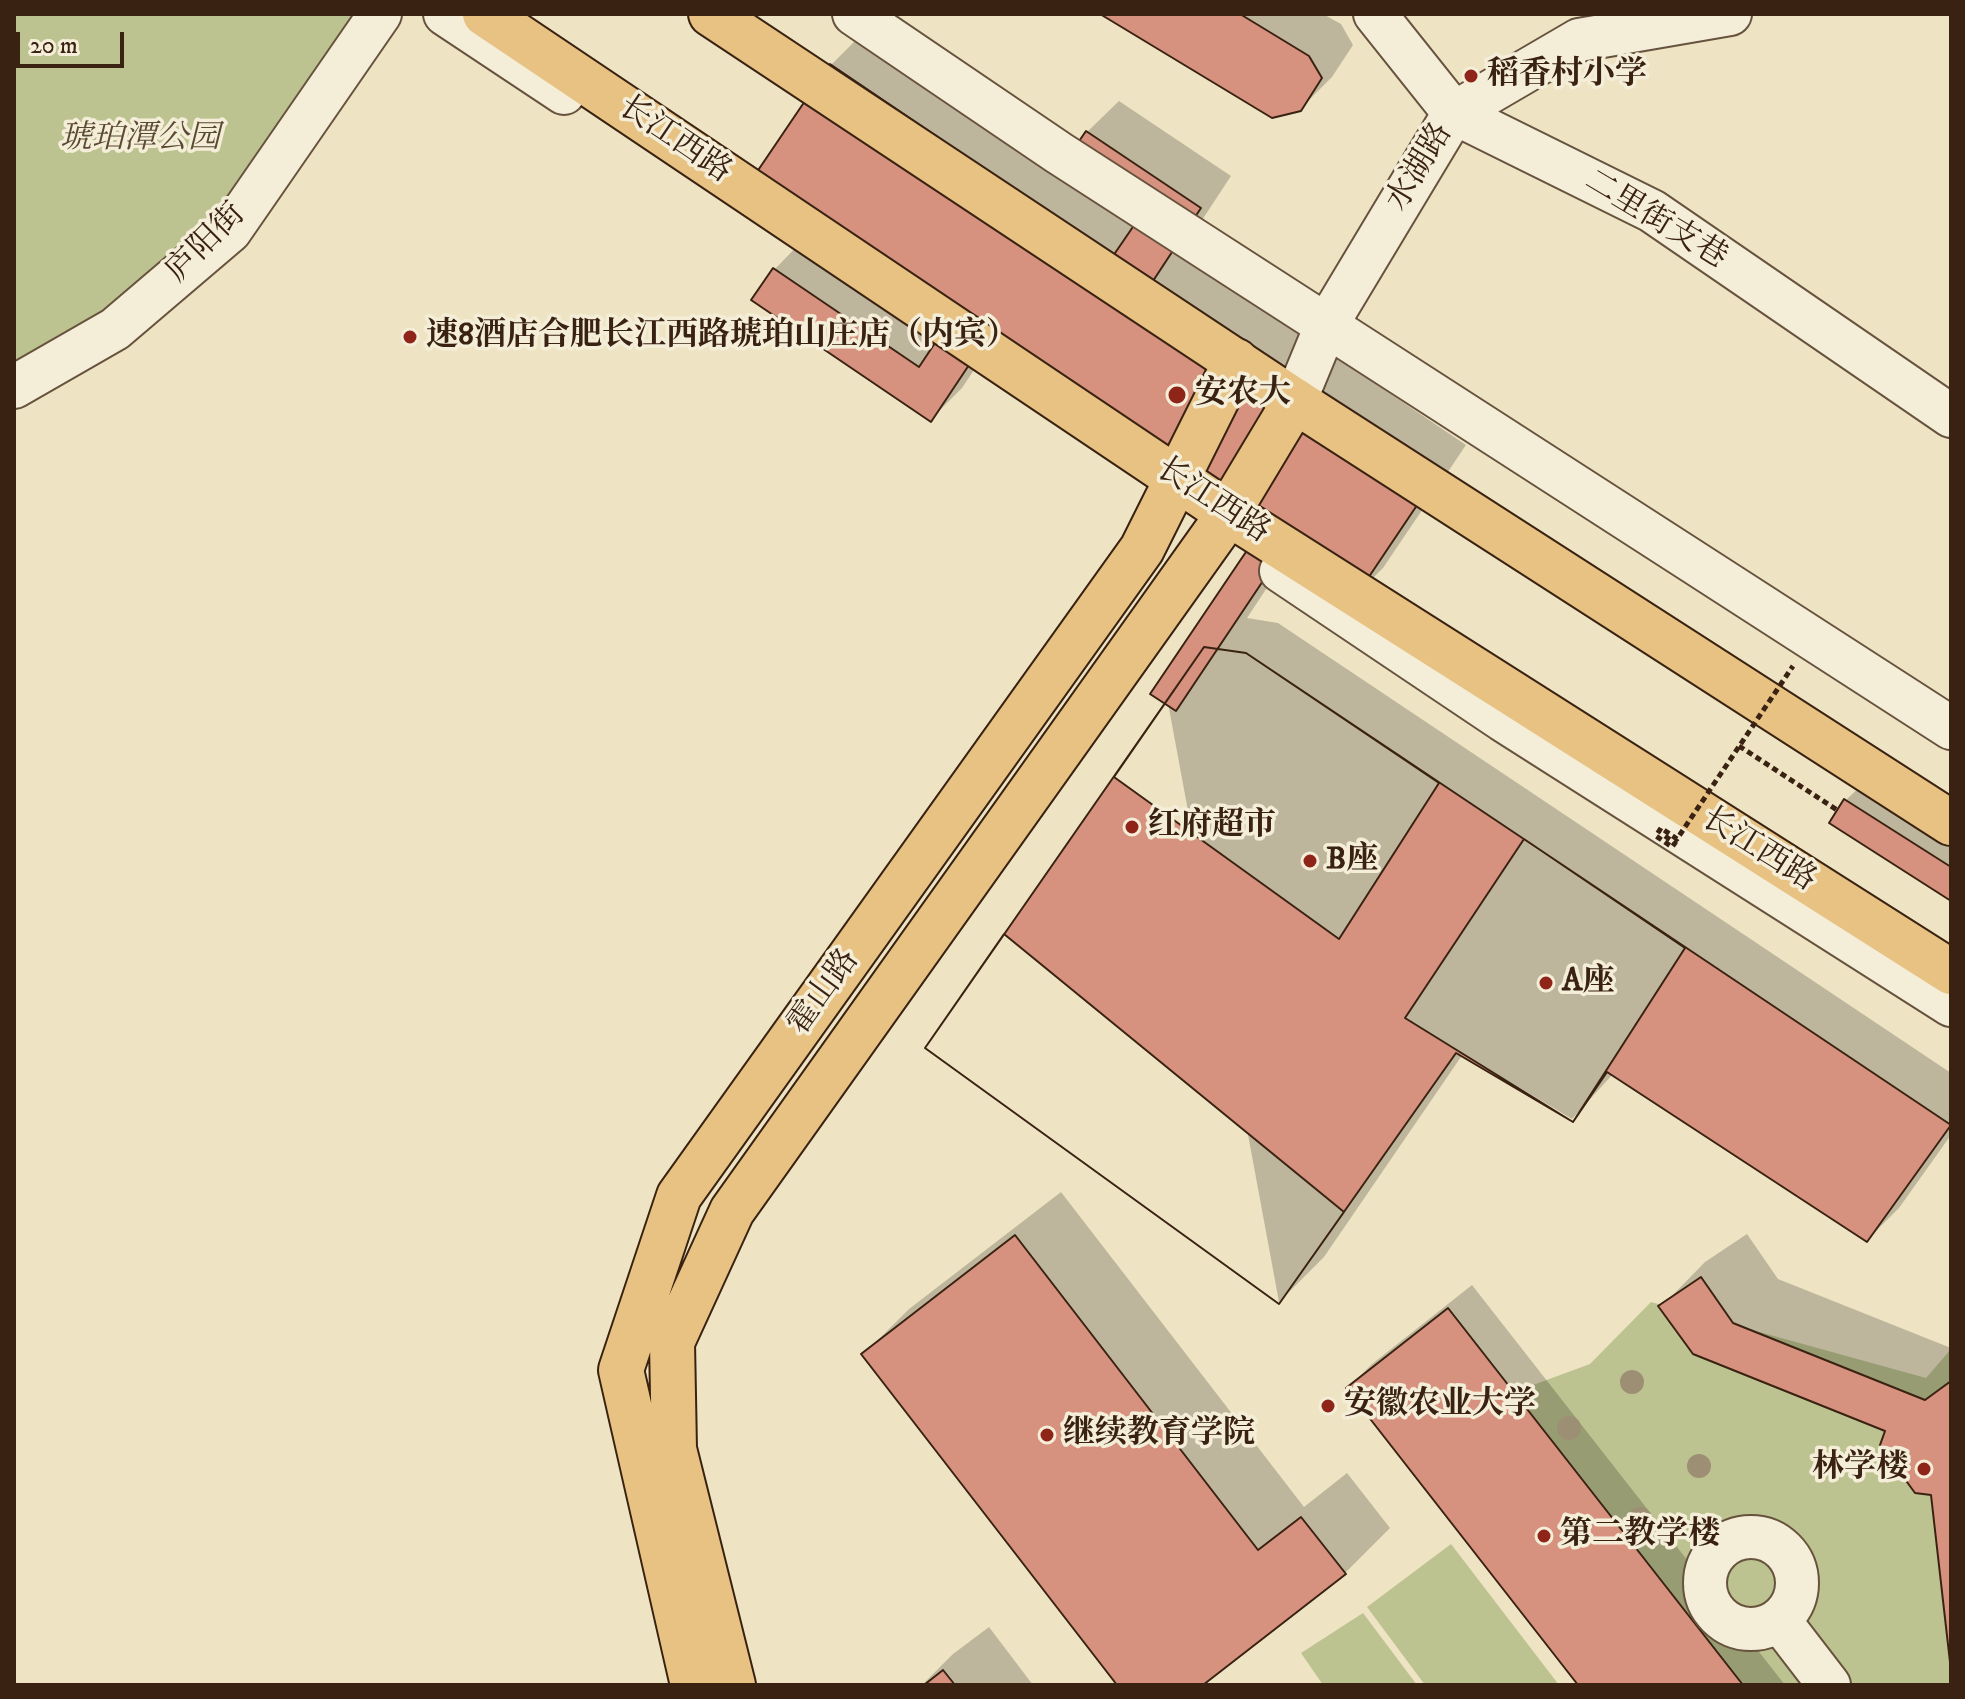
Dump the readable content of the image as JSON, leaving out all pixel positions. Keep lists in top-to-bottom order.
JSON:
{
  "streets": {
    "main road": ["长江西路", "霍山路"],
    "street": ["水湖路", "二里街支巷", "庐阳街"]
  },
  "crossings": [
    ["长江西路", "霍山路"],
    ["水湖路", "二里街支巷"],
    ["水湖路", "霍山路"]
  ],
  "parks": ["琥珀潭公园"],
  "places": [
    "稻香村小学",
    "速8酒店合肥长江西路琥珀山庄店（内宾）",
    "安农大",
    "红府超市",
    "B座",
    "A座",
    "安徽农业大学",
    "继续教育学院",
    "林学楼",
    "第二教学楼"
  ],
  "scale_bar": "20 m"
}
